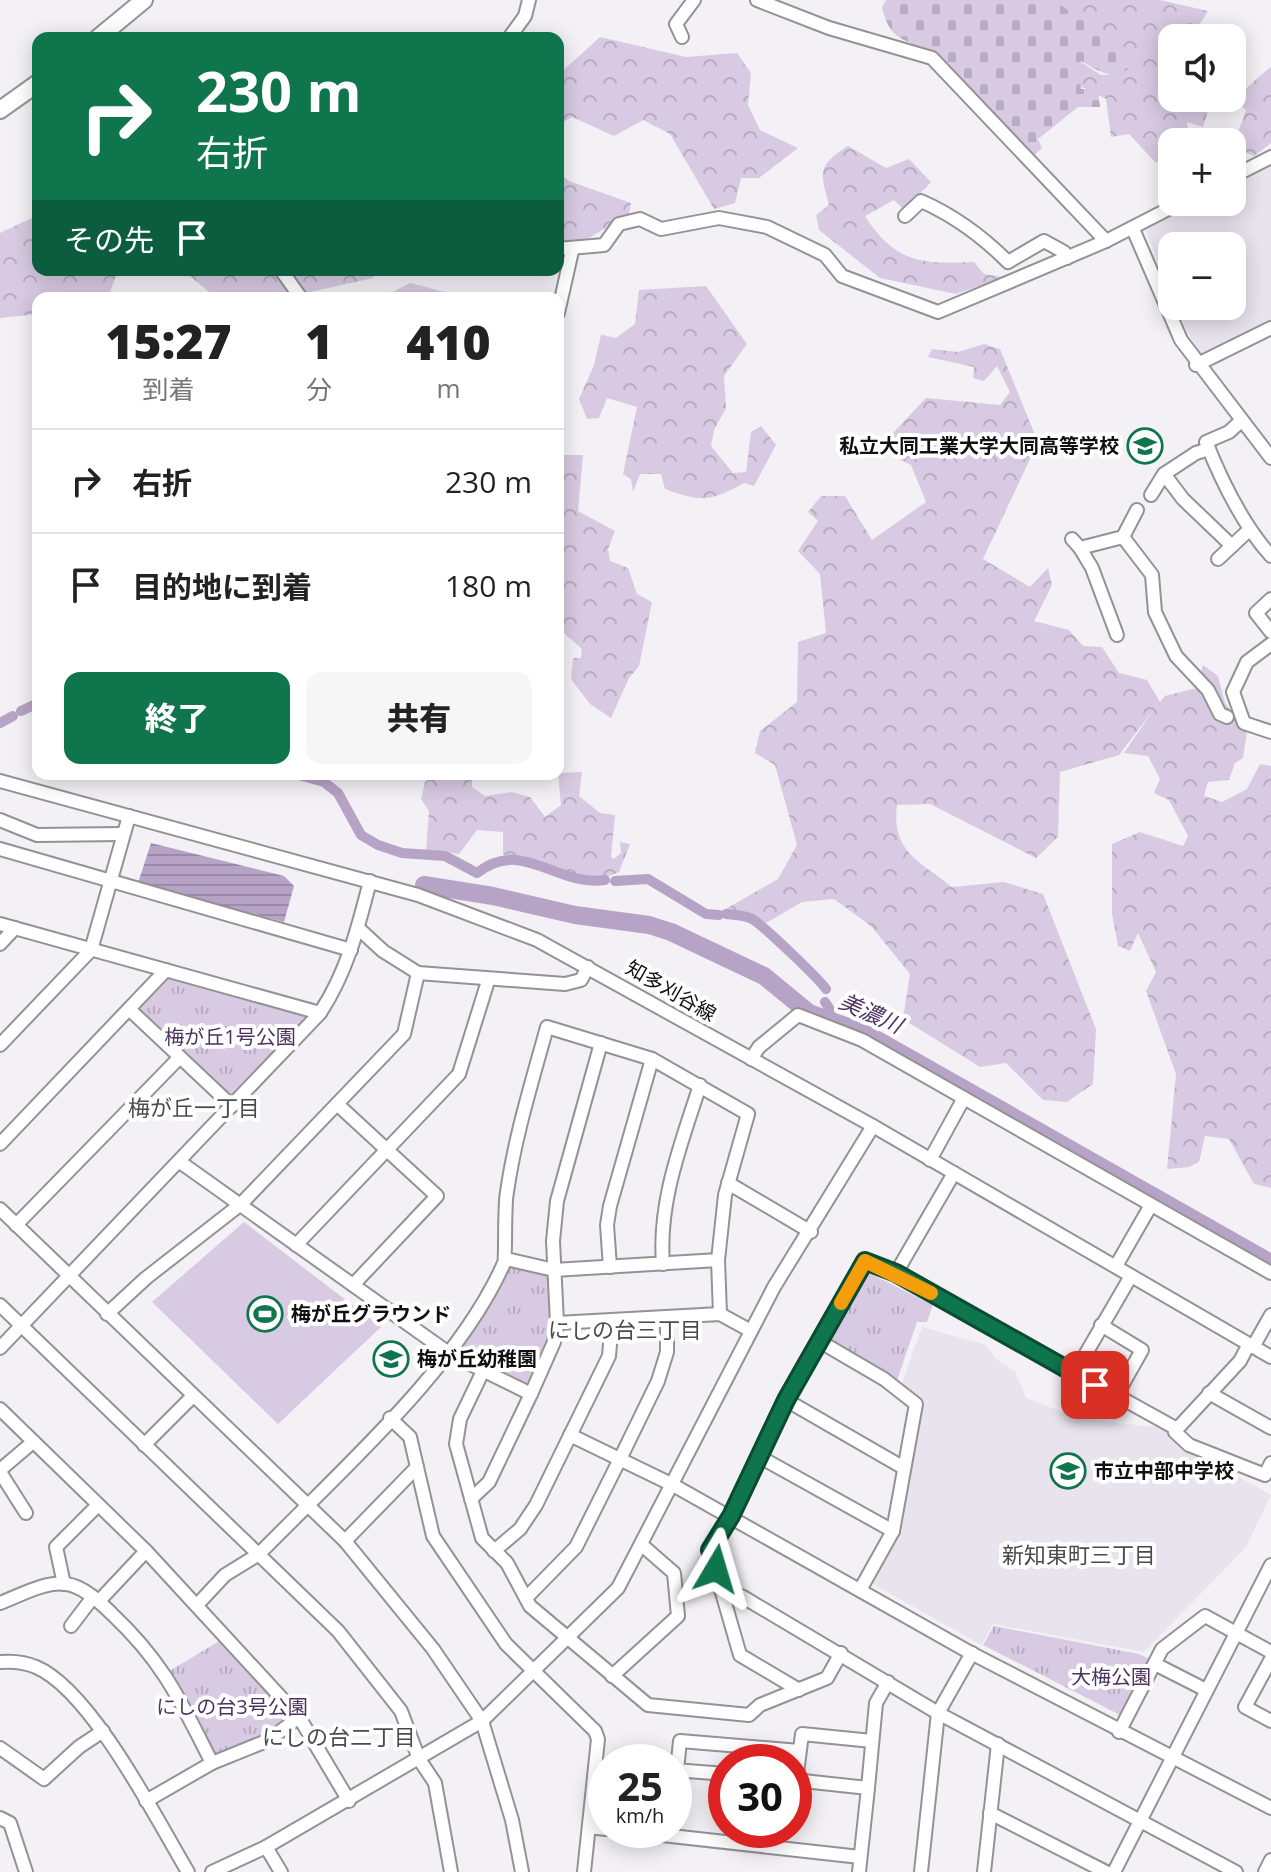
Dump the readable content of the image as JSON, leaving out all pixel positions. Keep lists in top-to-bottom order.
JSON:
{
  "streets": {
    "street": ["知多刈谷線"]
  },
  "districts": [
    "梅が丘一丁目",
    "にしの台三丁目",
    "新知東町三丁目",
    "にしの台二丁目"
  ],
  "water": ["美濃川"],
  "parks": ["梅が丘1号公園", "大梅公園", "にしの台3号公園"],
  "places": {
    "school or university": ["私立大同工業大学大同高等学校", "梅が丘幼稚園", "市立中部中学校"],
    "sports": ["梅が丘グラウンド"]
  },
  "page": {
    "map_buttons": ["+", "−"],
    "turn": ["230 m", "右折"],
    "then": "その先",
    "eta": [
      "15:27",
      "到着",
      "1",
      "分",
      "410",
      "m"
    ],
    "list": [
      {
        "name": "右折",
        "value": "230 m"
      },
      {
        "name": "目的地に到着",
        "value": "180 m"
      }
    ],
    "buttons": ["終了", "共有"],
    "speed": "25 km/h",
    "limit": "30"
  }
}
